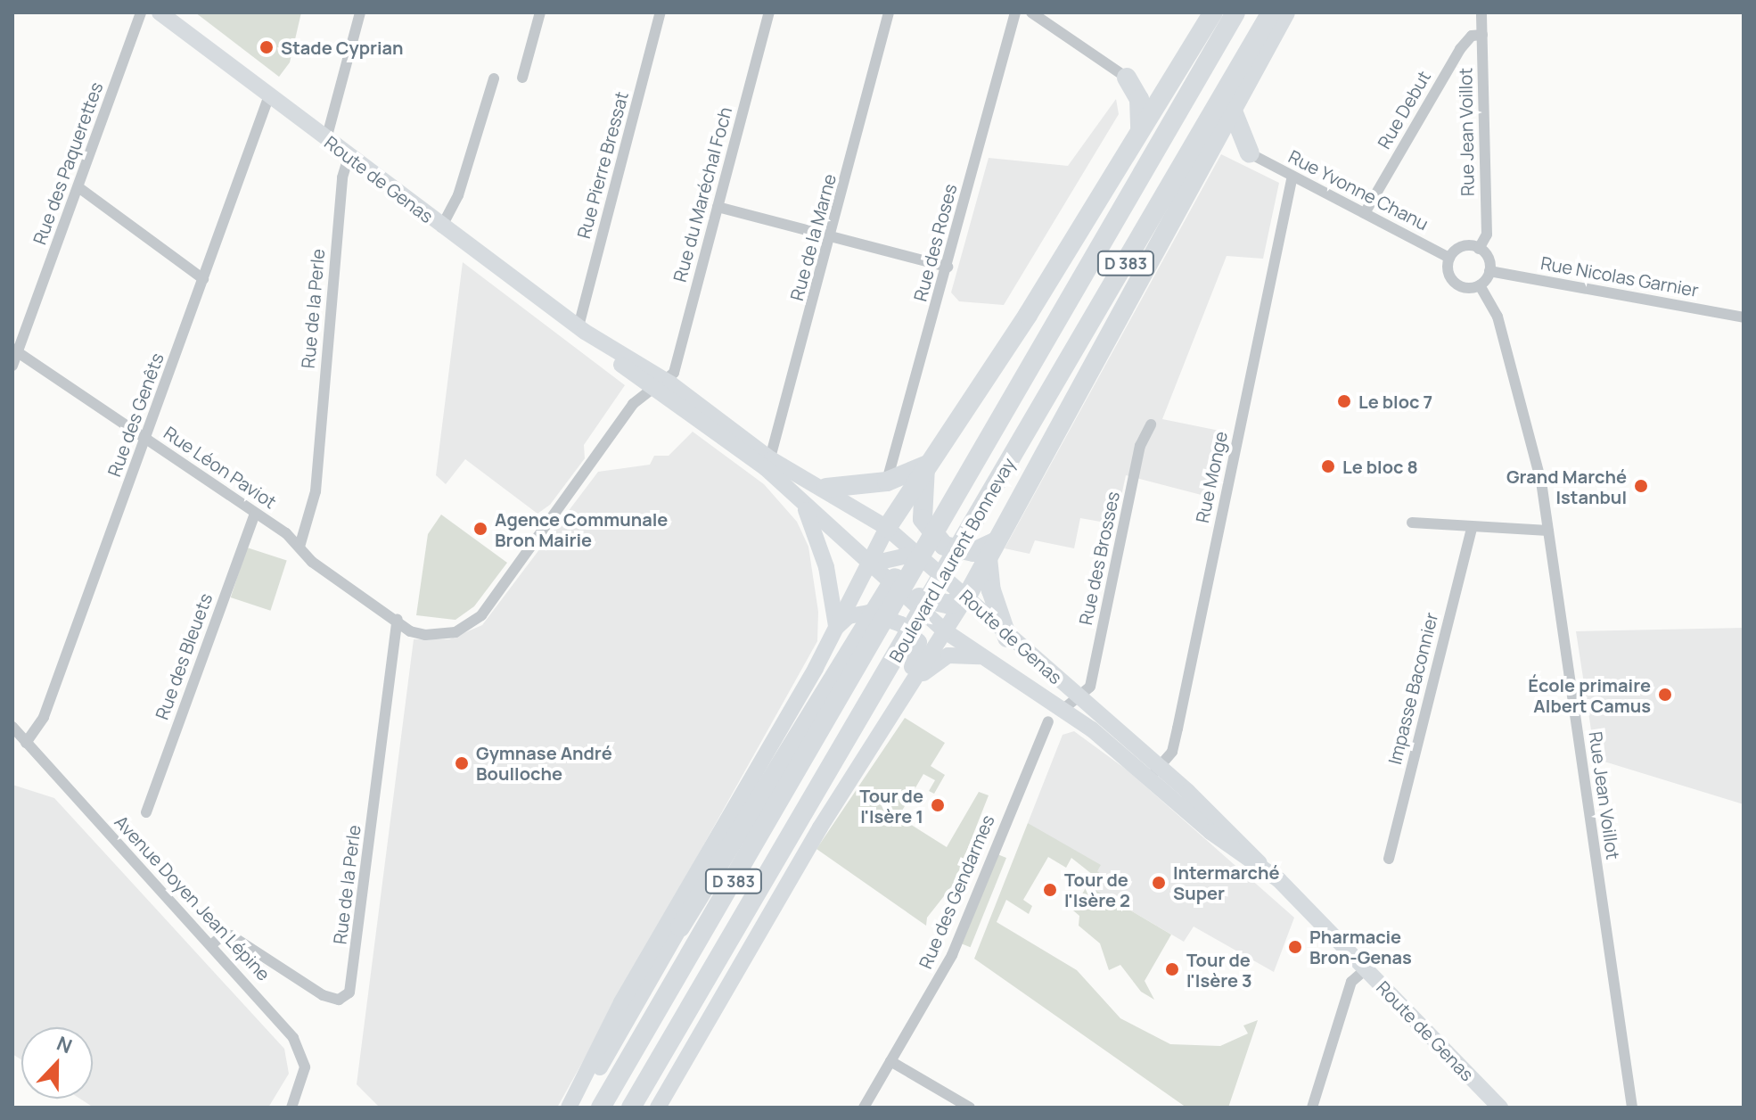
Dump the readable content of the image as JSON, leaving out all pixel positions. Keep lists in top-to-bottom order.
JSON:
{
  "streets": {
    "highway": ["D 383", "Boulevard Laurent Bonnevay"],
    "main road": ["Route de Genas"],
    "street": [
      "Rue Debut",
      "Rue Jean Voillot",
      "Rue des Paquerettes",
      "Rue Pierre Bressat",
      "Rue Yvonne Chanu",
      "Rue du Maréchal Foch",
      "Rue de la Marne",
      "Rue des Roses",
      "Rue Nicolas Garnier",
      "Rue de la Perle",
      "Rue des Genêts",
      "Rue Léon Paviot",
      "Rue Monge",
      "Rue des Brosses",
      "Rue des Bleuets",
      "Impasse Baconnier",
      "Rue des Gendarmes",
      "Avenue Doyen Jean Lépine"
    ]
  },
  "crossings": [
    ["Rue Debut", "Rue Jean Voillot"],
    ["Rue Debut", "Rue Yvonne Chanu"],
    ["Rue Jean Voillot", "Rue Yvonne Chanu"],
    ["Rue Jean Voillot", "Rue Nicolas Garnier"],
    ["Rue des Paquerettes", "Rue Léon Paviot"],
    ["Rue Pierre Bressat", "Route de Genas"],
    ["Route de Genas", "Rue du Maréchal Foch"],
    ["Route de Genas", "Rue de la Marne"],
    ["Route de Genas", "Rue de la Perle"],
    ["Route de Genas", "Rue des Genêts"],
    ["Route de Genas", "Rue Monge"],
    ["Route de Genas", "Rue des Brosses"],
    ["Route de Genas", "Boulevard Laurent Bonnevay"],
    ["Rue Yvonne Chanu", "Rue Nicolas Garnier"],
    ["Rue Yvonne Chanu", "Rue Monge"],
    ["Rue du Maréchal Foch", "Rue de la Perle"],
    ["Rue du Maréchal Foch", "Rue Léon Paviot"],
    ["Rue de la Perle", "Rue Léon Paviot"],
    ["Rue de la Perle", "Avenue Doyen Jean Lépine"],
    ["Rue des Genêts", "Rue Léon Paviot"],
    ["Rue des Genêts", "Avenue Doyen Jean Lépine"],
    ["Rue Léon Paviot", "Rue des Bleuets"]
  ],
  "places": [
    "Stade Cyprian",
    "Le bloc 7",
    "Le bloc 8",
    "Grand Marché Istanbul",
    "Agence Communale Bron Mairie",
    "École primaire Albert Camus",
    "Gymnase André Boulloche",
    "Tour de l'Isère 1",
    "Intermarché Super",
    "Tour de l'Isère 2",
    "Pharmacie Bron-Genas",
    "Tour de l'Isère 3"
  ],
  "north": "top"
}
